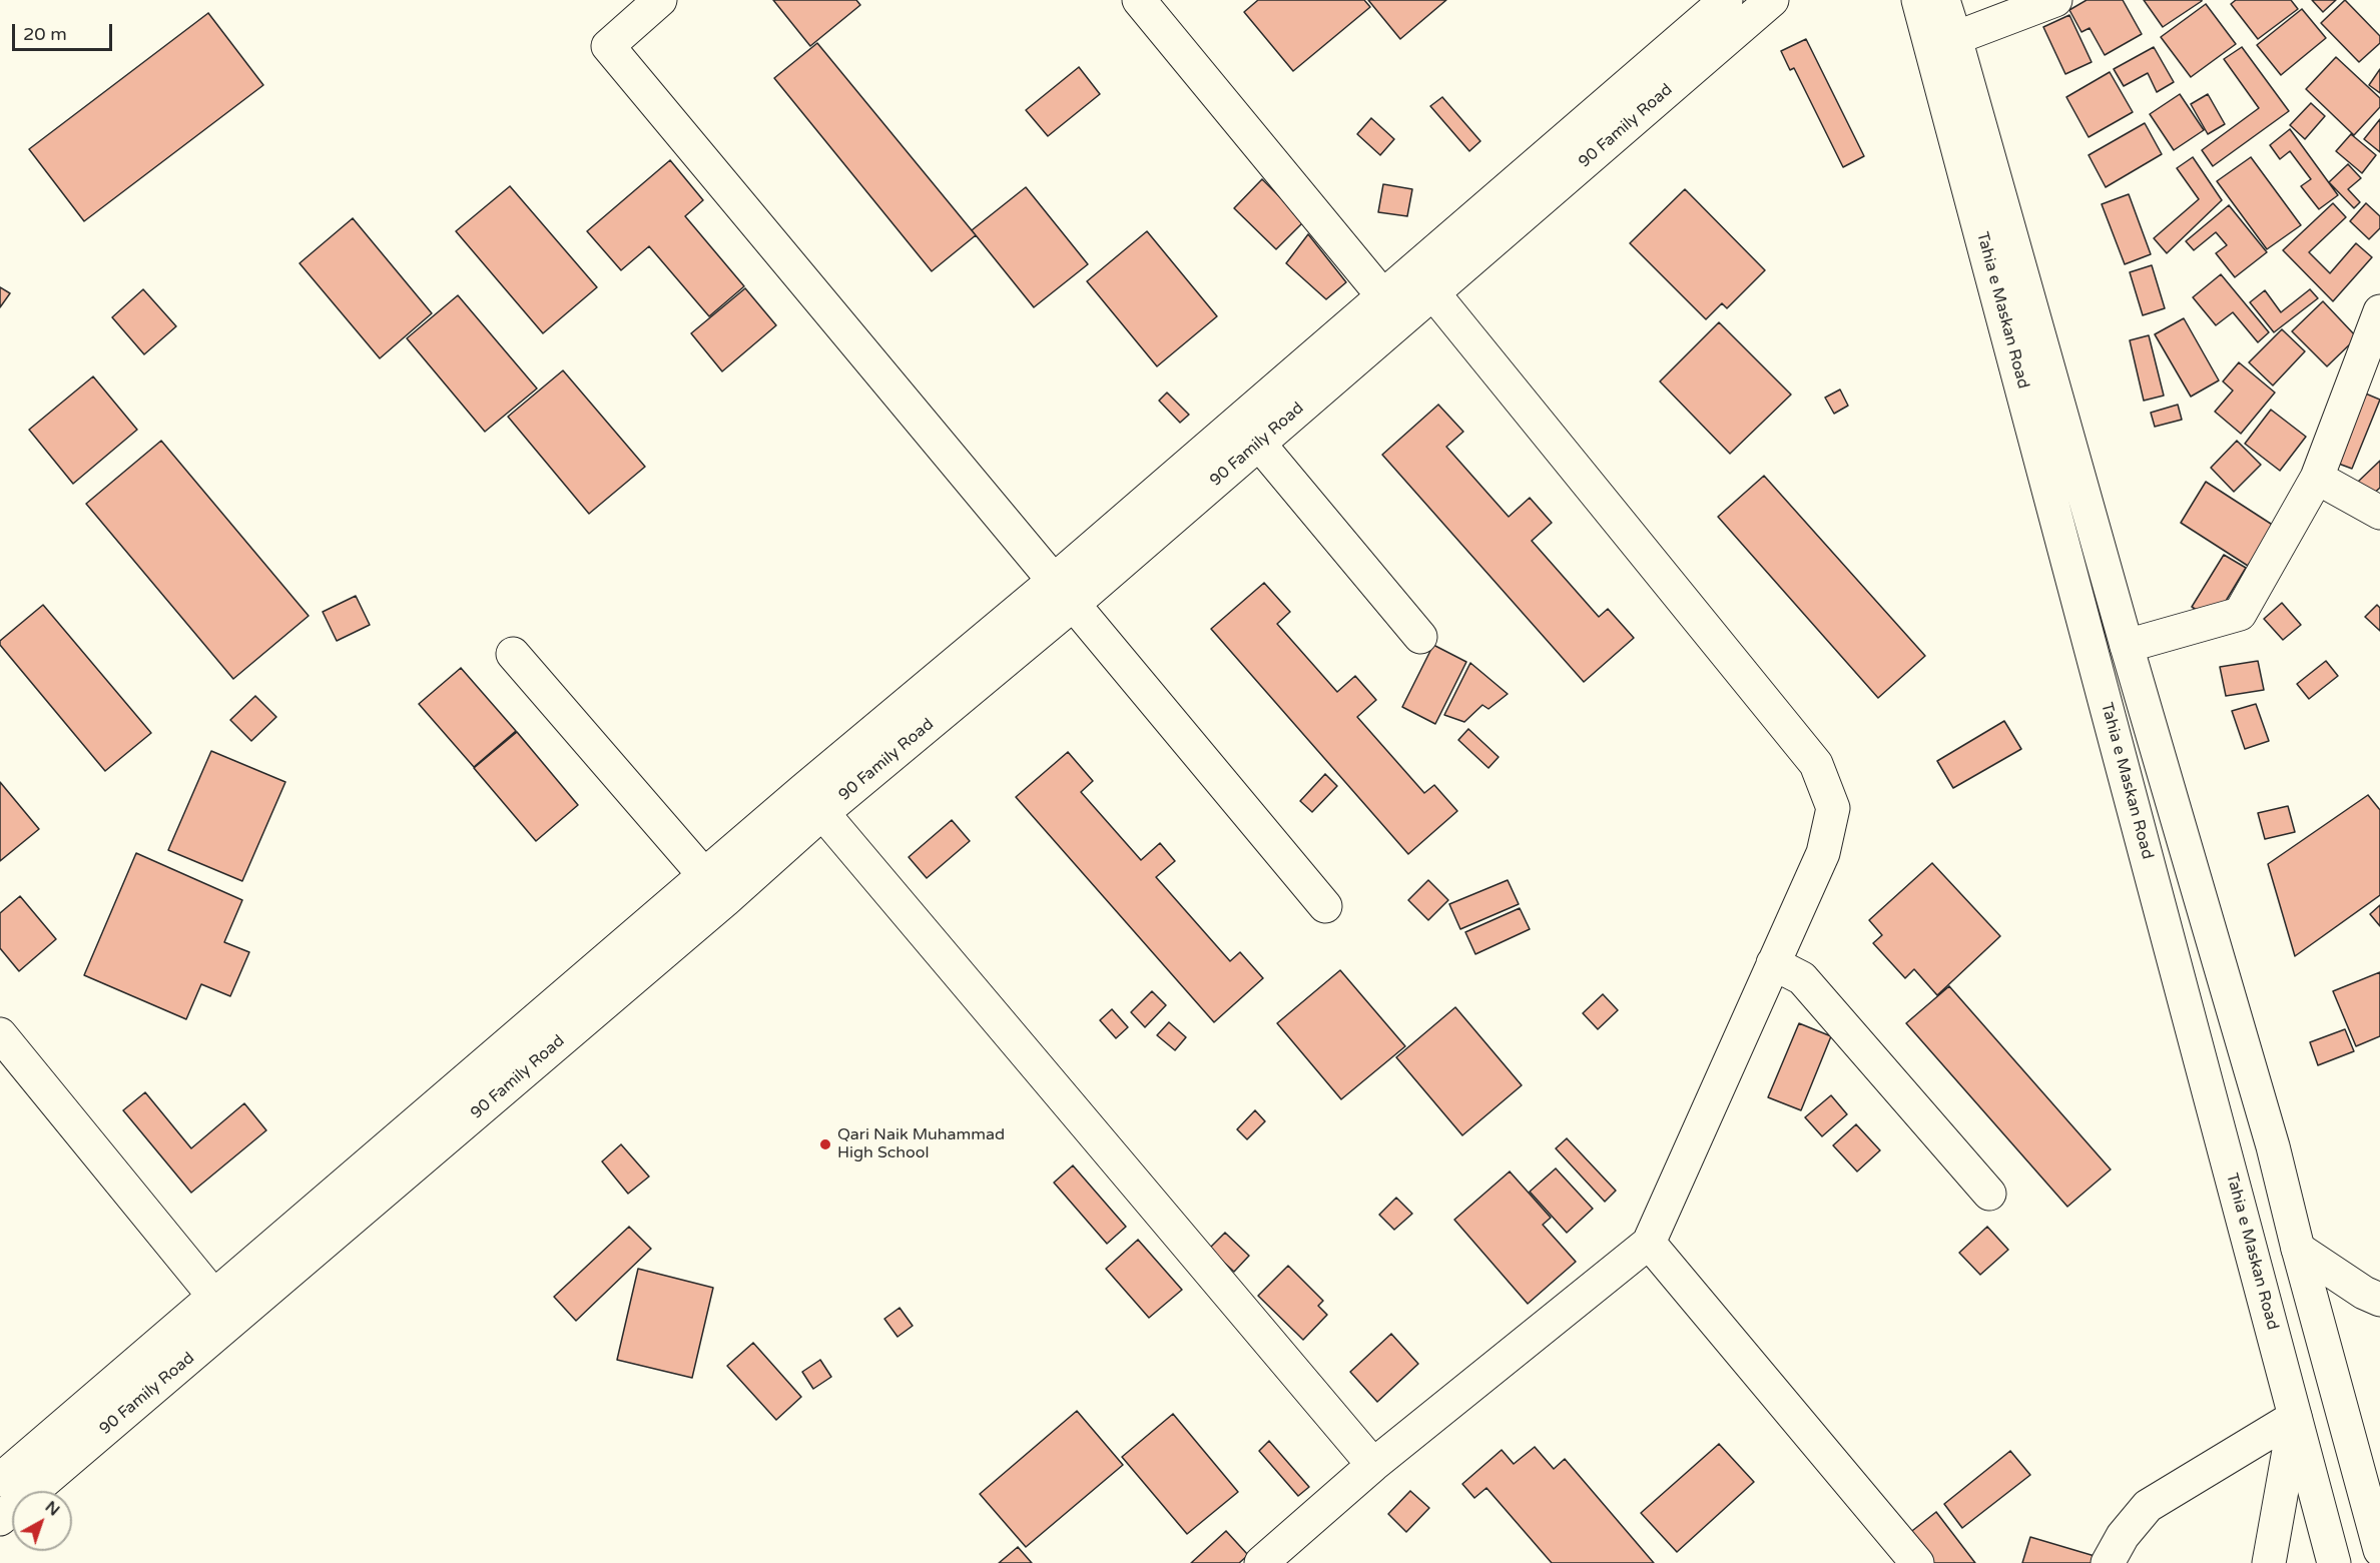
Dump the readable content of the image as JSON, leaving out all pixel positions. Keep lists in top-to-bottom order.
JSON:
{
  "streets": {
    "main road": ["90 Family Road", "Tahia e Maskan Road"]
  },
  "places": ["Qari Naik Muhammad High School"],
  "scale_bar": "20 m",
  "north": "top right"
}
